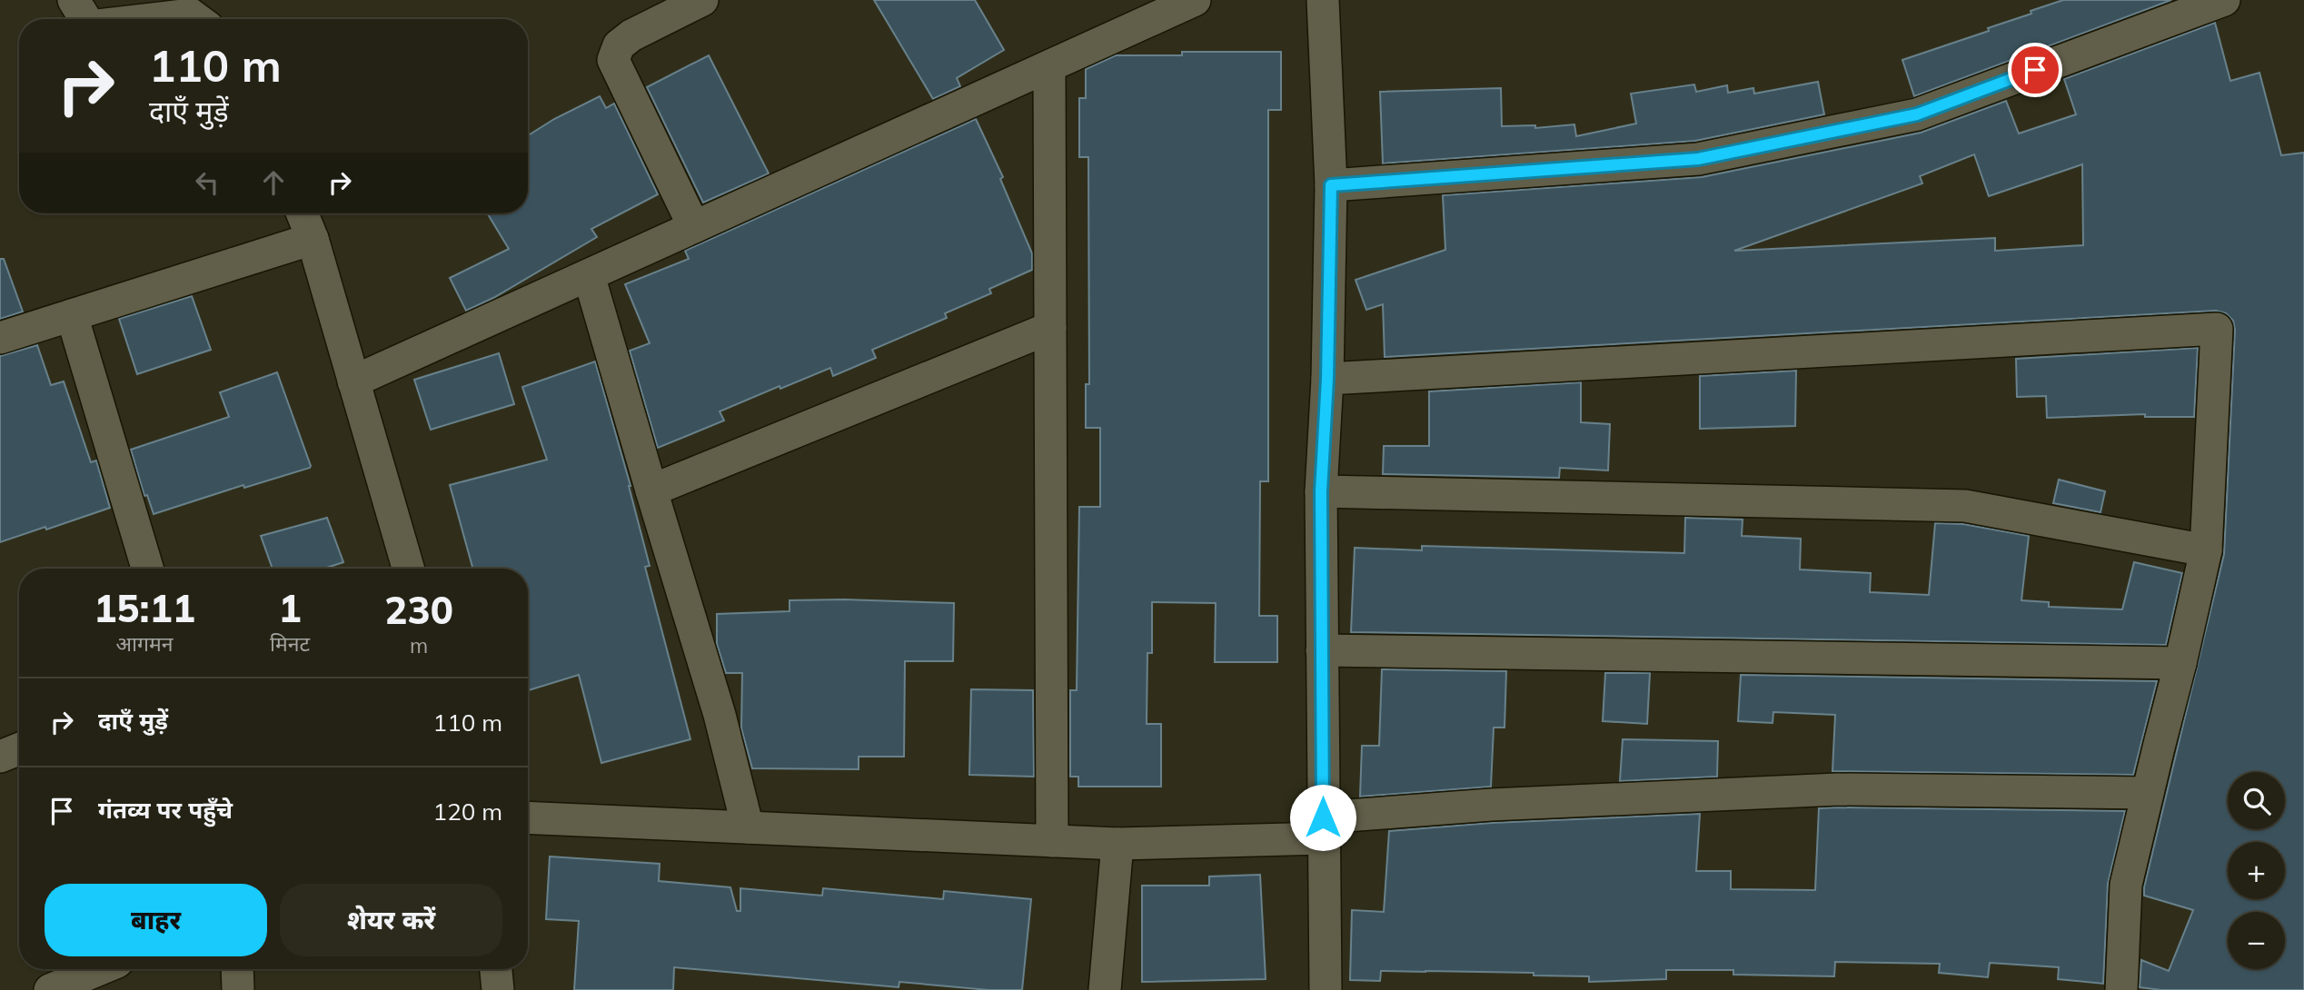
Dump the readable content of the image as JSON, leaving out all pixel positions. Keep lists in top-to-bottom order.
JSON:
{
  "page": {
    "turn": ["110 m", "दाएँ मुड़ें"],
    "eta": [
      "15:11",
      "आगमन",
      "1",
      "मिनट",
      "230",
      "m"
    ],
    "list": [
      {
        "name": "दाएँ मुड़ें",
        "value": "110 m"
      },
      {
        "name": "गंतव्य पर पहुँचे",
        "value": "120 m"
      }
    ],
    "map_buttons": ["+", "−"],
    "buttons": ["बाहर", "शेयर करें"]
  }
}
